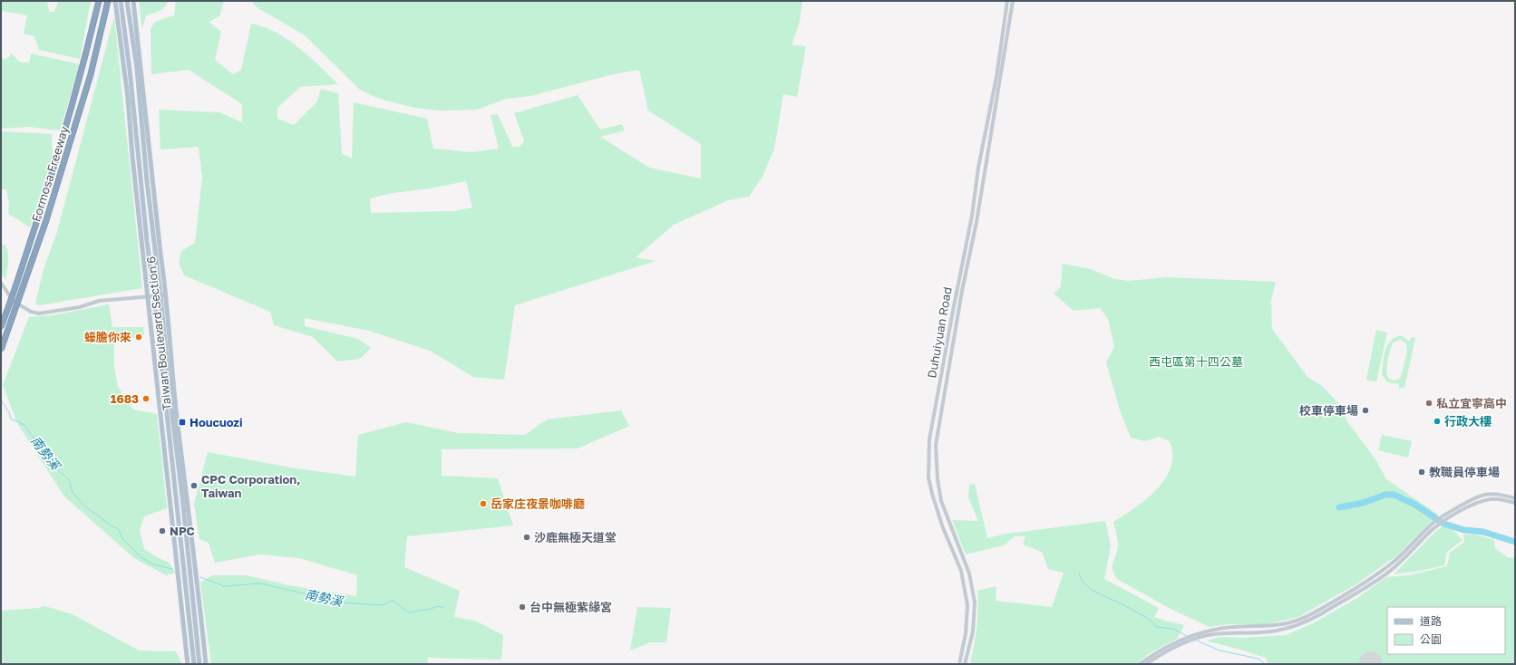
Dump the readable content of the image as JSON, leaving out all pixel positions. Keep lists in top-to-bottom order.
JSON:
{
  "streets": {
    "highway": ["Formosa Freeway"],
    "main road": ["Taiwan Boulevard Section 6"],
    "street": ["Duhuiyuan Road"]
  },
  "water": ["南勢溪"],
  "parks": ["西屯區第十四公墓"],
  "places": {
    "other": [
      "蠔膽你來",
      "1683",
      "私立宜寧高中",
      "校車停車場",
      "行政大樓",
      "教職員停車場",
      "CPC Corporation, Taiwan",
      "岳家庄夜景咖啡廳",
      "NPC",
      "沙鹿無極天道堂",
      "台中無極紫緣宮"
    ],
    "transit": ["Houcuozi"]
  },
  "legend": ["道路", "公園"]
}
